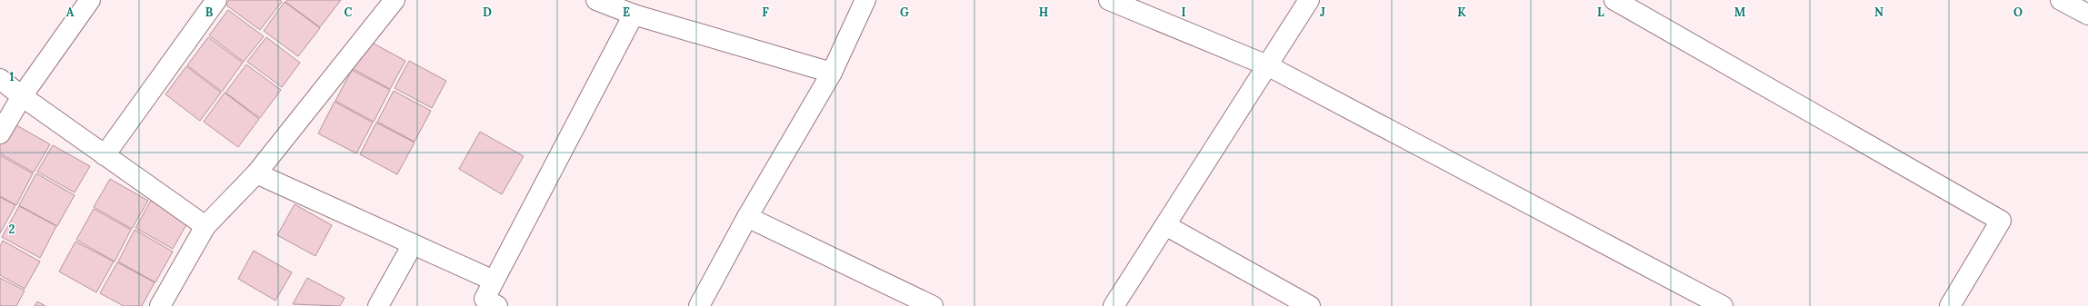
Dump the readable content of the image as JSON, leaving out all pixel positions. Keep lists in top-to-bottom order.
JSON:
{
  "grid": {
    "columns": [
      "A",
      "B",
      "C",
      "D",
      "E",
      "F",
      "G",
      "H",
      "I",
      "J",
      "K",
      "L",
      "M",
      "N",
      "O"
    ],
    "rows": ["1", "2"]
  }
}
